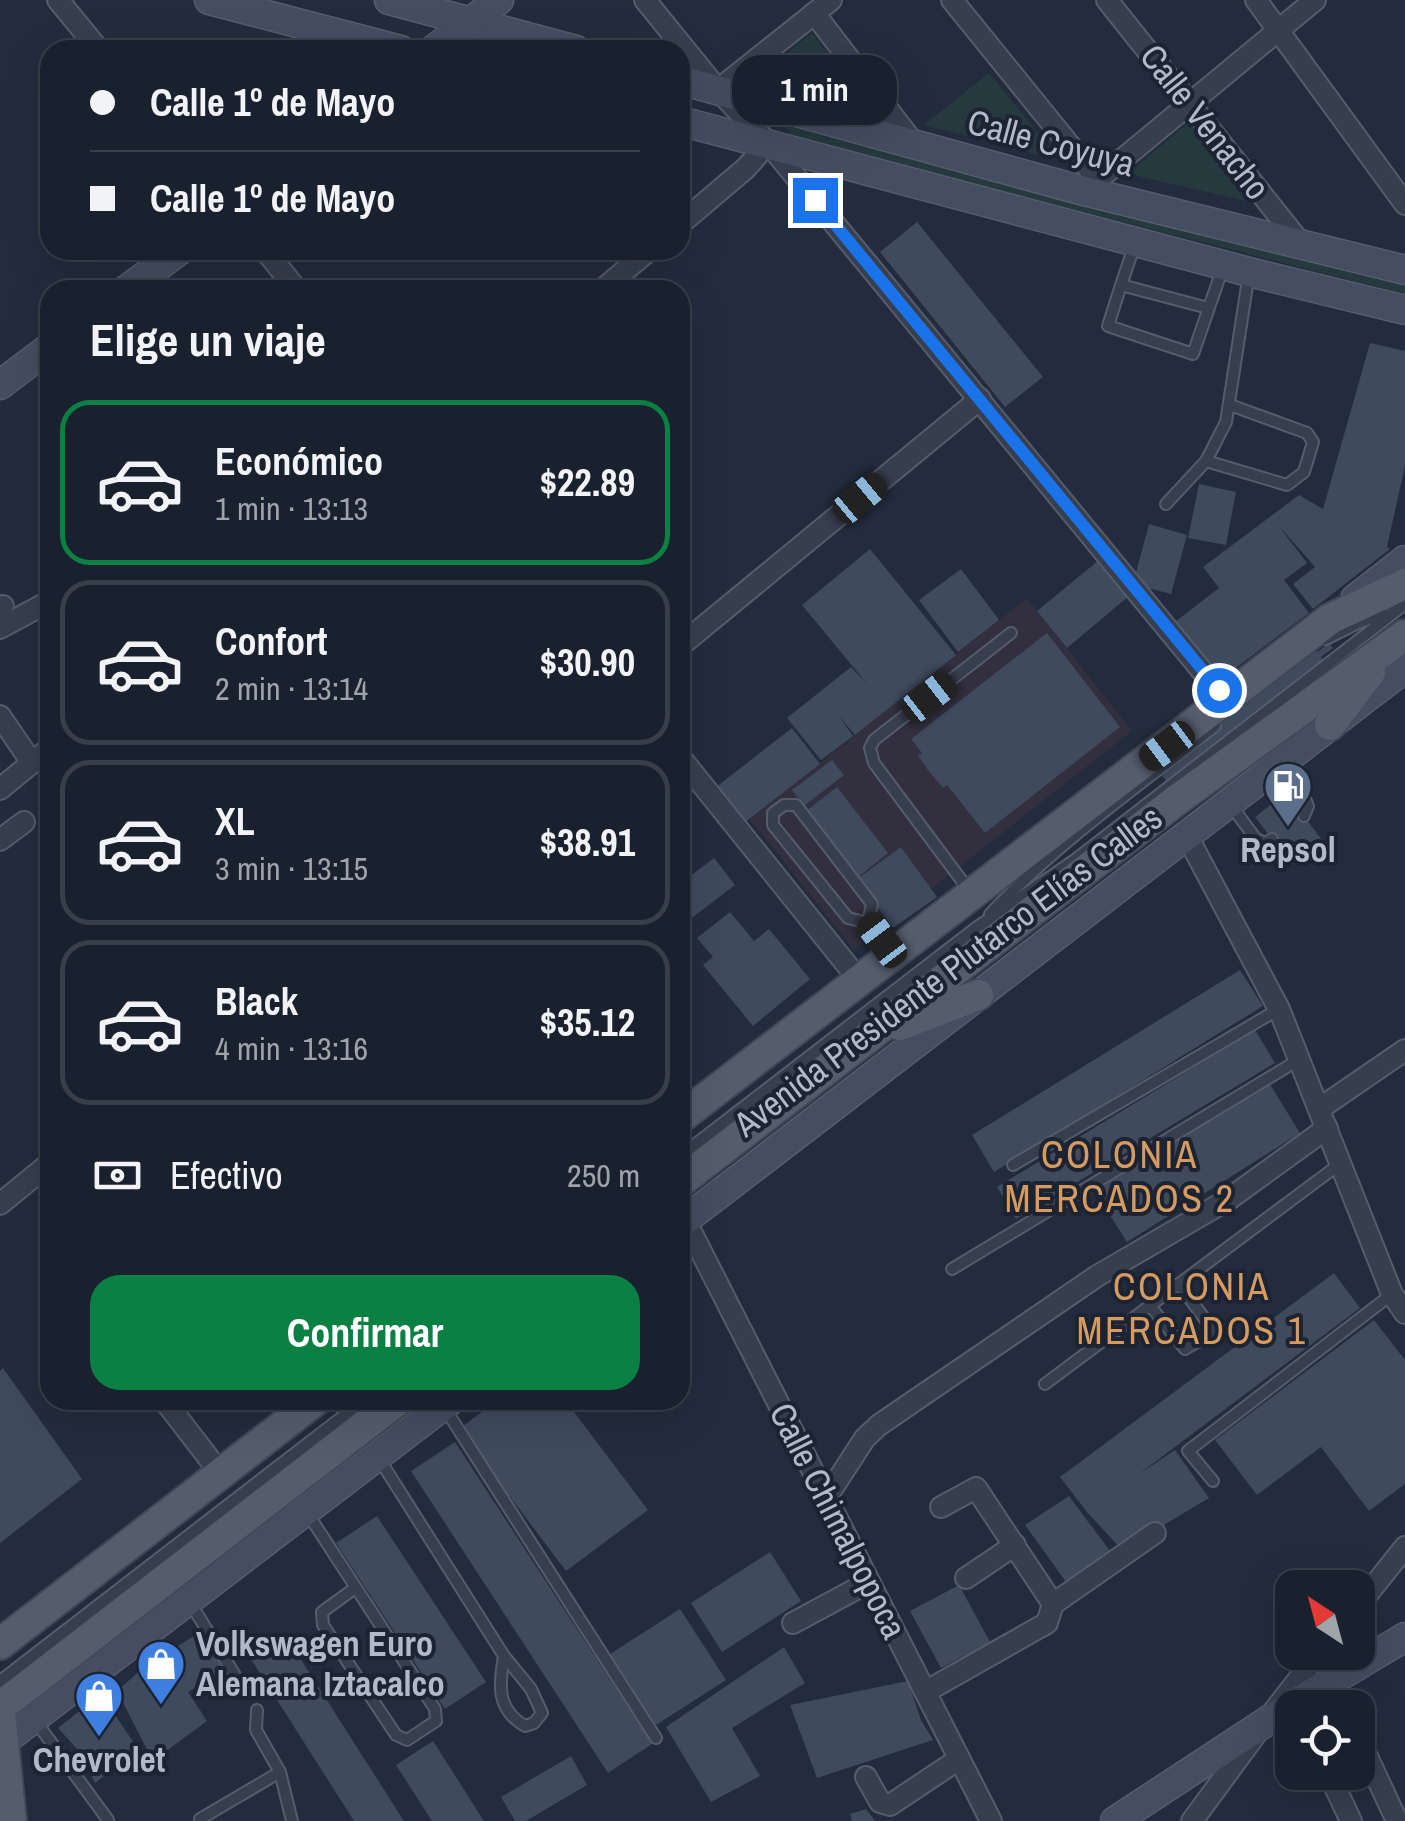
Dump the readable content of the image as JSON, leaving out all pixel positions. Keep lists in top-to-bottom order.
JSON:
{
  "streets": {
    "main road": ["Avenida Presidente Plutarco Elías Calles"],
    "street": ["Calle Venacho", "Calle Coyuya", "Calle Chimalpopoca"]
  },
  "crossings": [
    ["Calle Venacho", "Calle Coyuya"]
  ],
  "districts": ["COLONIA MERCADOS 2", "COLONIA MERCADOS 1"],
  "places": {
    "fuel station": ["Repsol"],
    "shop": ["Volkswagen Euro Alemana Iztacalco", "Chevrolet"]
  },
  "north": "top left",
  "page": {
    "banner": ["Calle 1º de Mayo", "Calle 1º de Mayo"],
    "bubble": "1 min",
    "heading": "Elige un viaje",
    "list": [
      {
        "name": "Económico",
        "note": "1 min · 13:13",
        "value": "$22.89"
      },
      {
        "name": "Confort",
        "note": "2 min · 13:14",
        "value": "$30.90"
      },
      {
        "name": "XL",
        "note": "3 min · 13:15",
        "value": "$38.91"
      },
      {
        "name": "Black",
        "note": "4 min · 13:16",
        "value": "$35.12"
      }
    ],
    "pay": ["Efectivo", "250 m"],
    "buttons": "Confirmar"
  }
}
